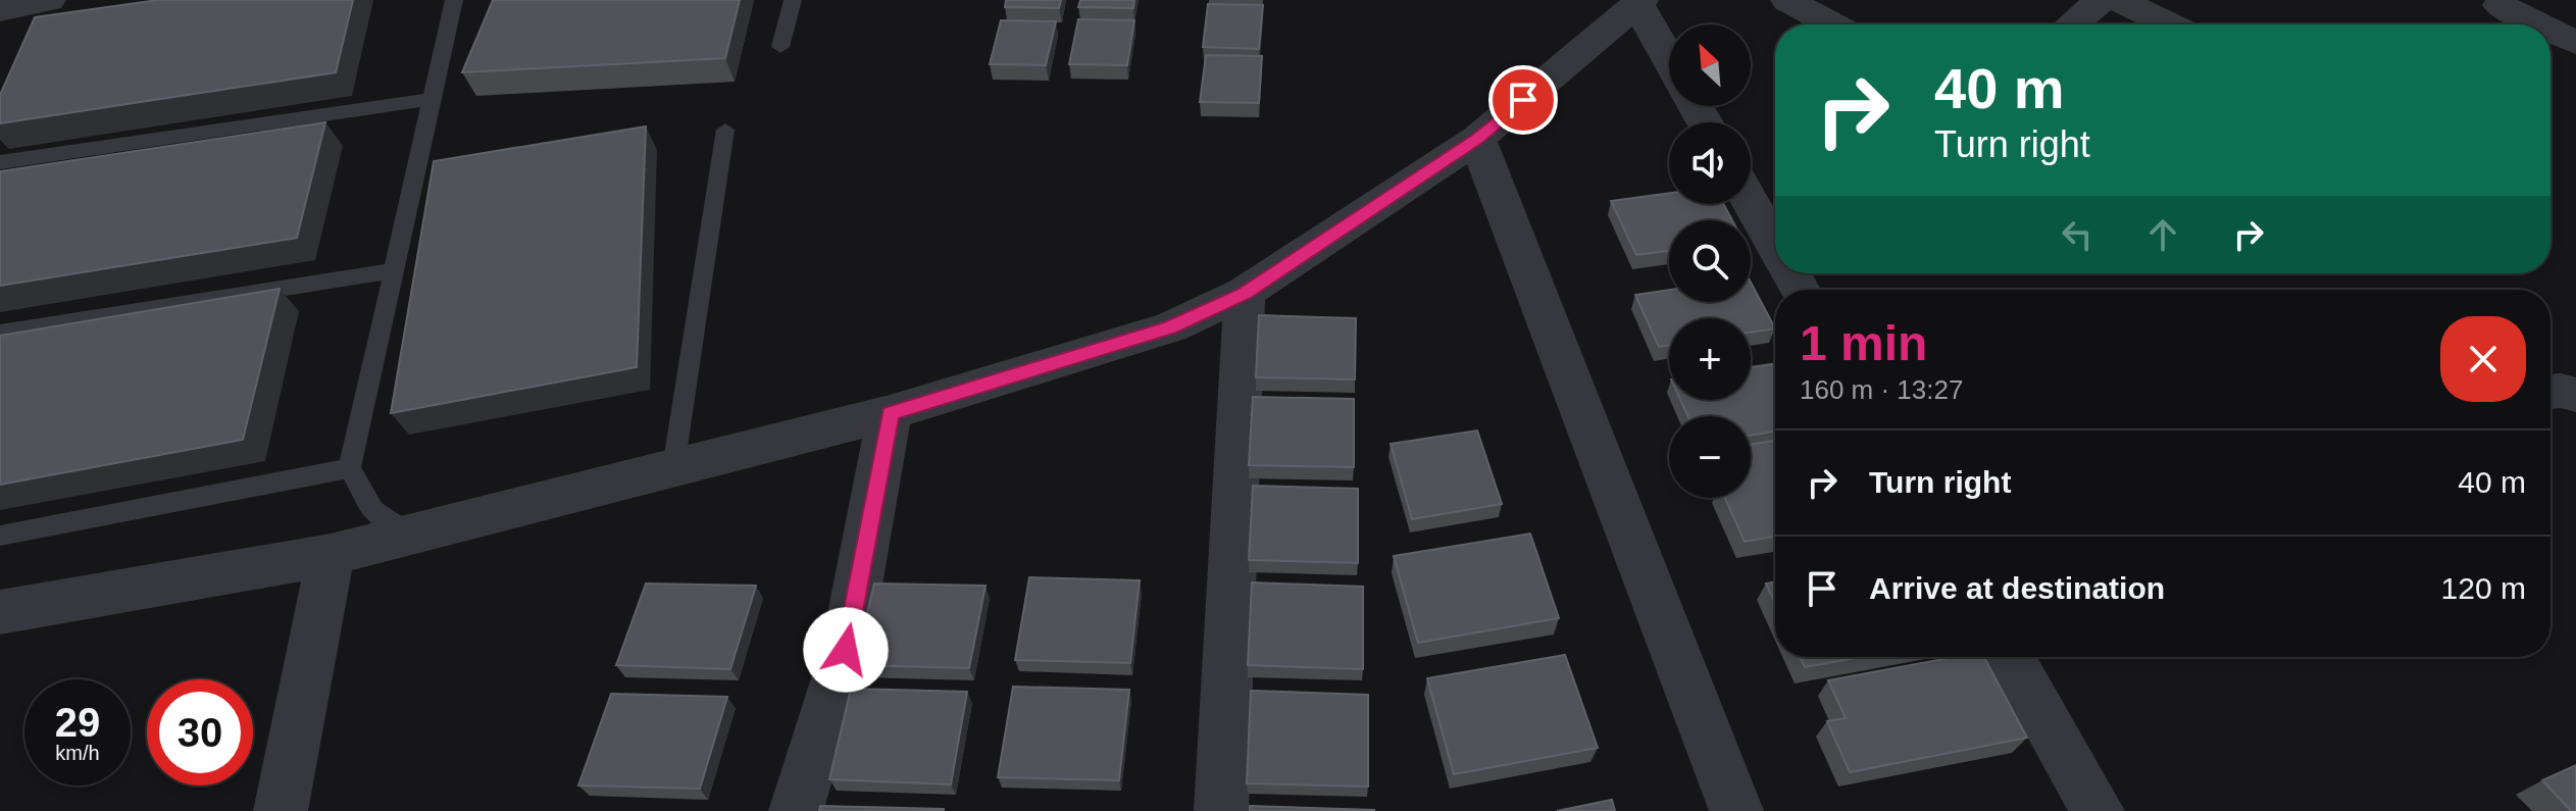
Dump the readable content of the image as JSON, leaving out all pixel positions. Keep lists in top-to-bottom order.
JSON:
{
  "north": "top left",
  "page": {
    "map_buttons": ["+", "−"],
    "turn": ["40 m", "Turn right"],
    "heading": ["1 min", "160 m · 13:27"],
    "list": [
      {
        "name": "Turn right",
        "value": "40 m"
      },
      {
        "name": "Arrive at destination",
        "value": "120 m"
      }
    ],
    "speed": "29 km/h",
    "limit": "30"
  }
}
